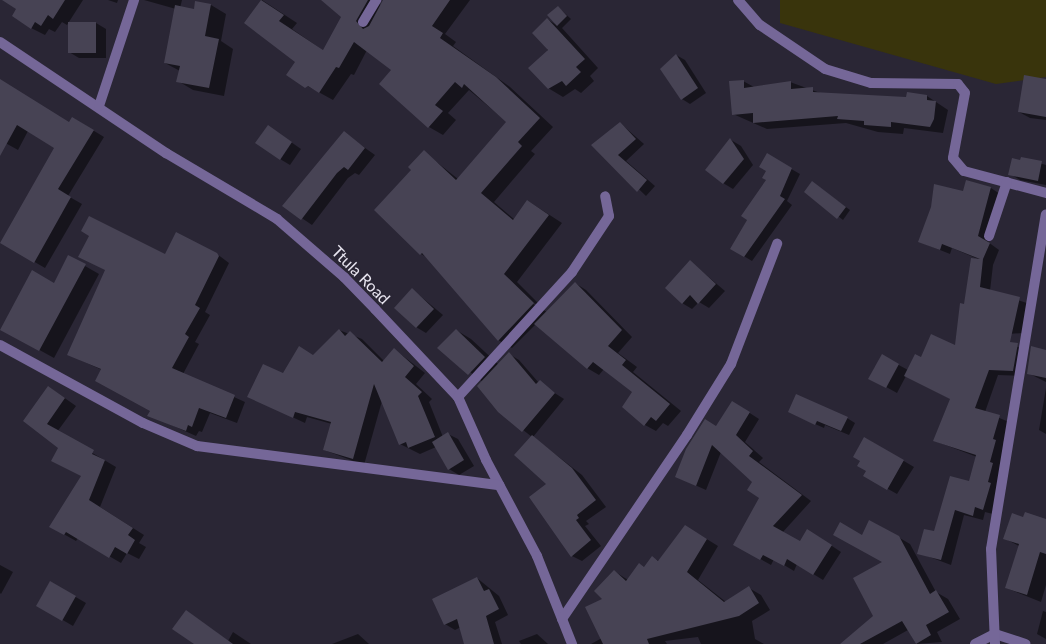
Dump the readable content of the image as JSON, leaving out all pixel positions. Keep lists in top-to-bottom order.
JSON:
{
  "streets": {
    "street": ["Ttula Road"]
  }
}
